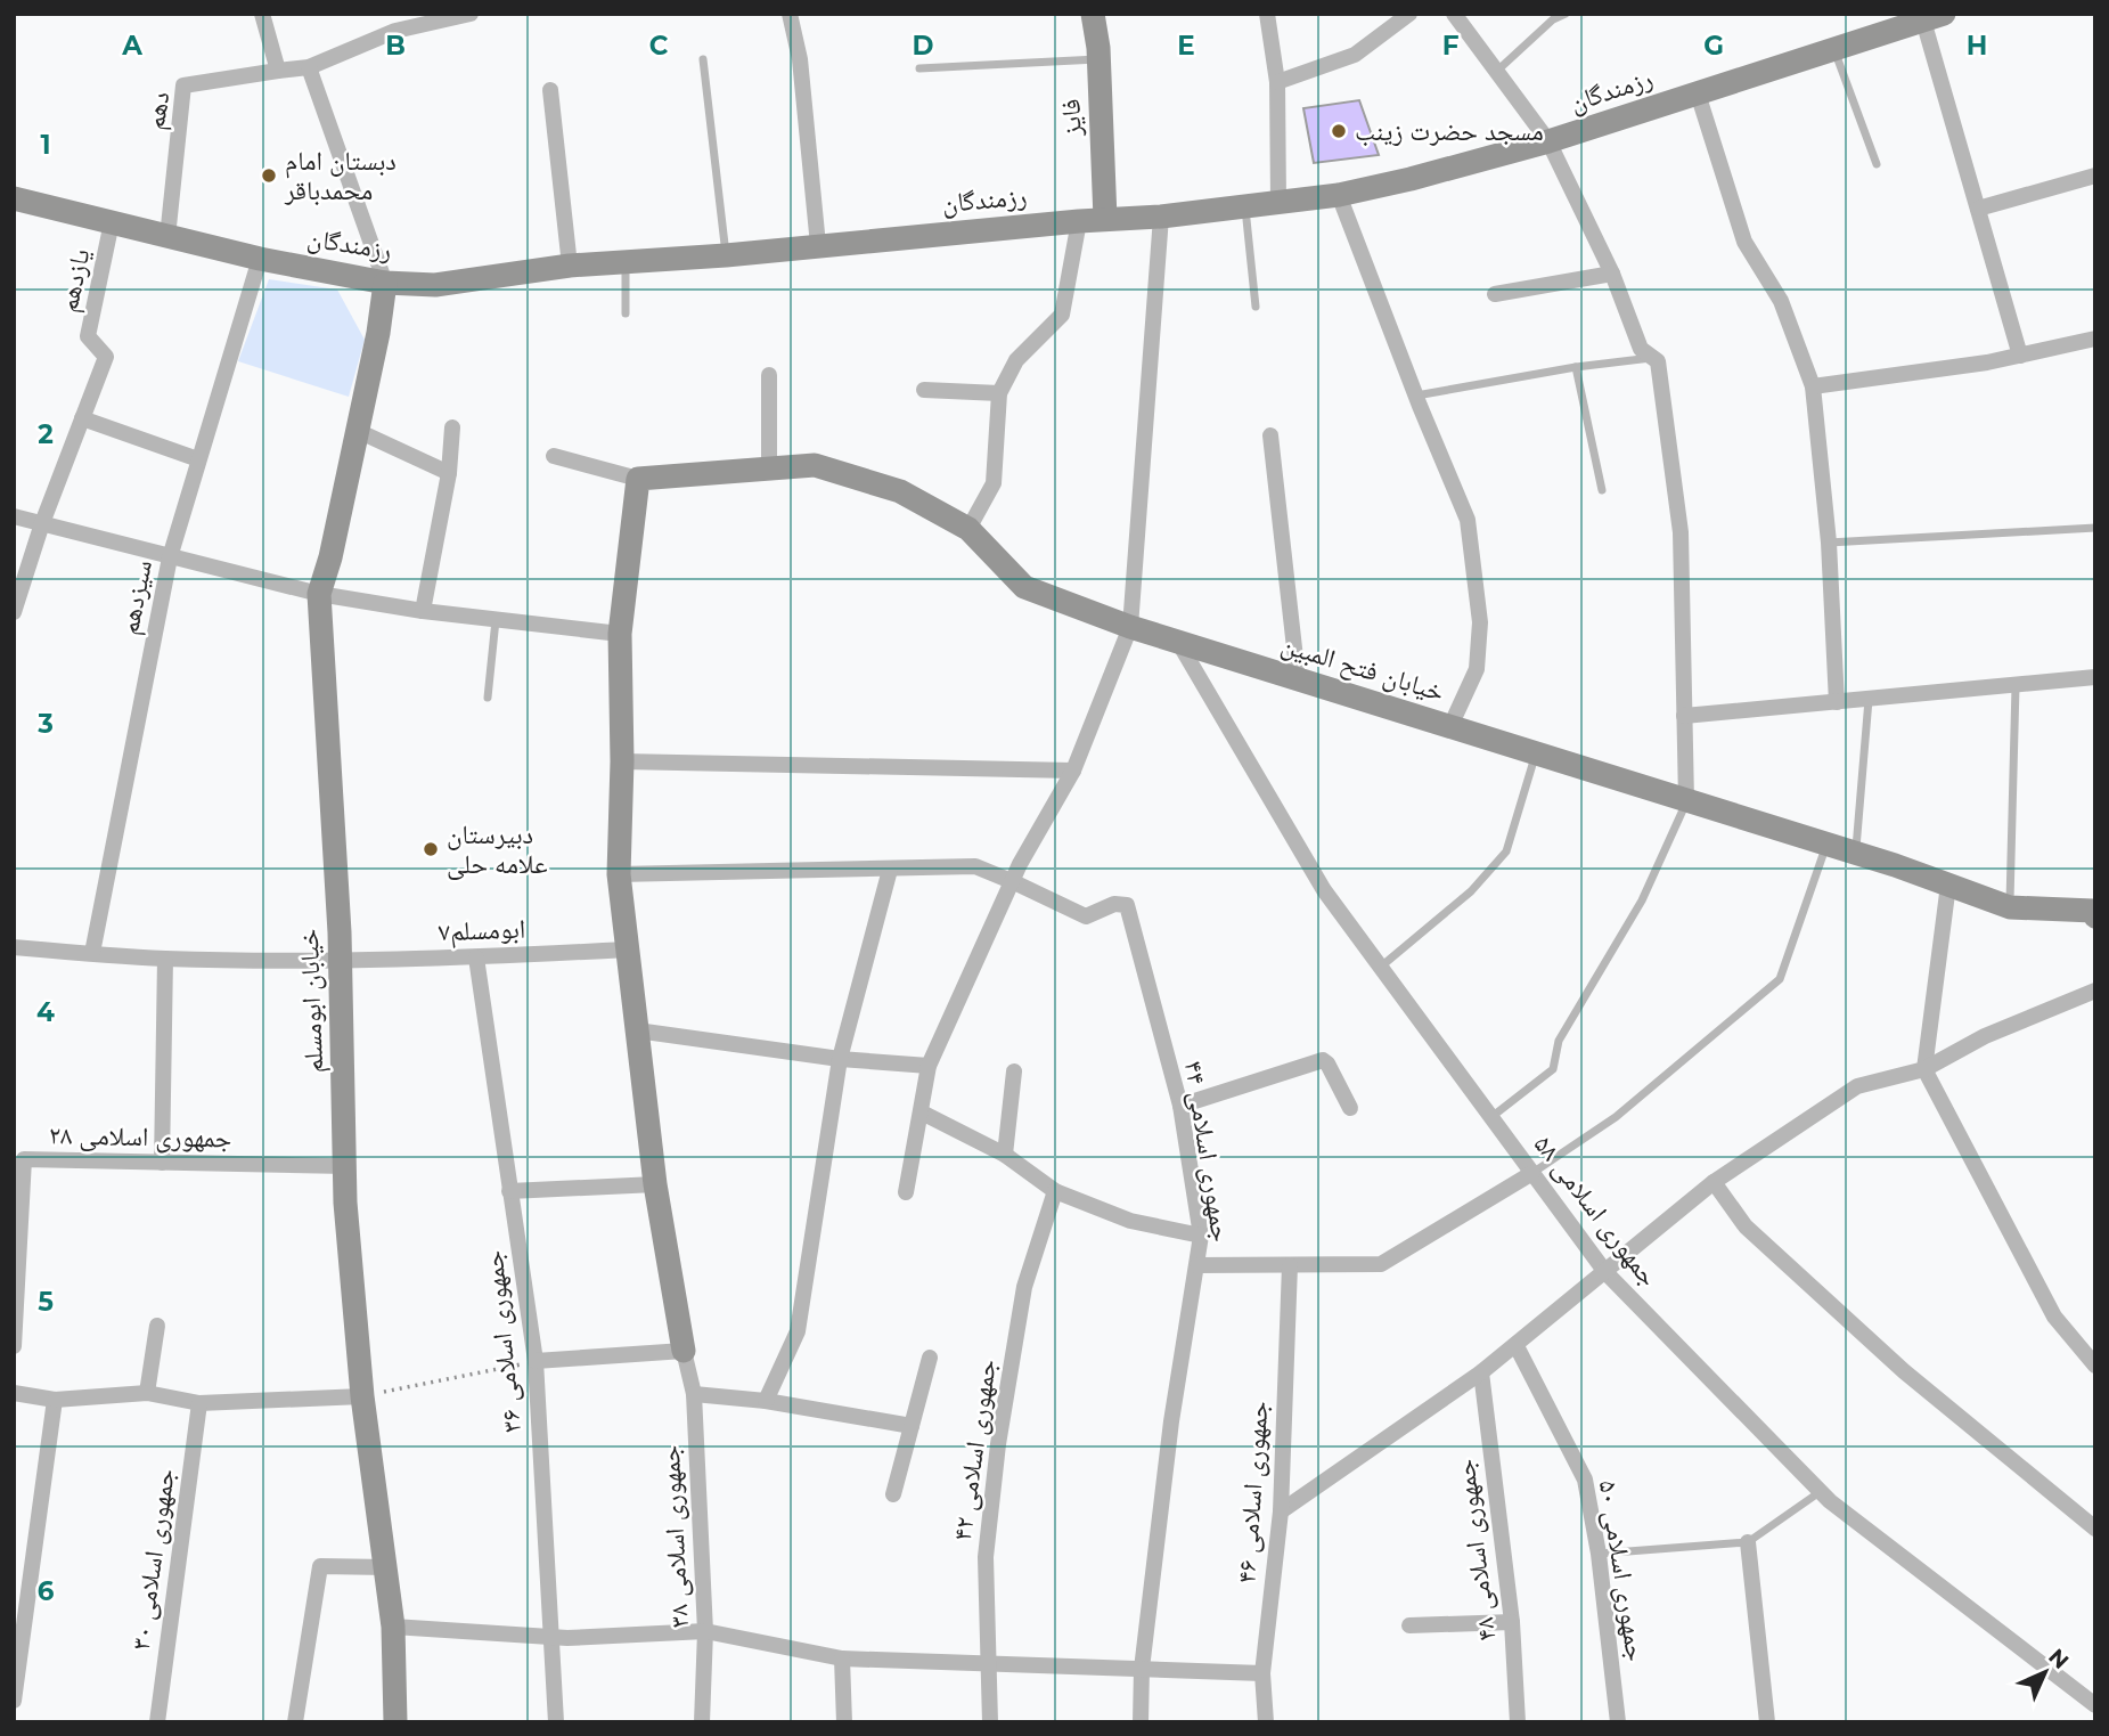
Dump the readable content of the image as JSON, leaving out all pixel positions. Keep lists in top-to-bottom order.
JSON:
{
  "streets": {
    "street": [
      "رزمندگان",
      "دهم",
      "فایز",
      "یازدهم",
      "سیزدهم",
      "خیابان فتح المبین",
      "ابومسلم۷",
      "خیابان ابومسلم",
      "جمهوری اسلامی ۲۸",
      "جمهوری اسلامی ۴۴",
      "جمهوری اسلامی ۵۸",
      "جمهوری اسلامی ۳۶",
      "جمهوری اسلامی ۴۲",
      "جمهوری اسلامی ۴۶",
      "جمهوری اسلامی ۳۸",
      "جمهوری اسلامی ۴۸",
      "جمهوری اسلامی ۳۰",
      "جمهوری اسلامی ۵۰"
    ]
  },
  "crossings": [
    ["رزمندگان", "دهم"],
    ["رزمندگان", "فایز"],
    ["رزمندگان", "یازدهم"],
    ["رزمندگان", "سیزدهم"],
    ["رزمندگان", "خیابان ابومسلم"],
    ["سیزدهم", "ابومسلم۷"],
    ["خیابان فتح المبین", "جمهوری اسلامی ۵۸"],
    ["ابومسلم۷", "خیابان ابومسلم"],
    ["ابومسلم۷", "جمهوری اسلامی ۳۶"],
    ["خیابان ابومسلم", "جمهوری اسلامی ۲۸"]
  ],
  "places": ["مسجد حضرت زینب", "دبستان امام محمدباقر", "دبیرستان علامه حلی"],
  "north": "top right",
  "grid": {
    "columns": [
      "A",
      "B",
      "C",
      "D",
      "E",
      "F",
      "G",
      "H"
    ],
    "rows": [
      "1",
      "2",
      "3",
      "4",
      "5",
      "6"
    ]
  }
}
